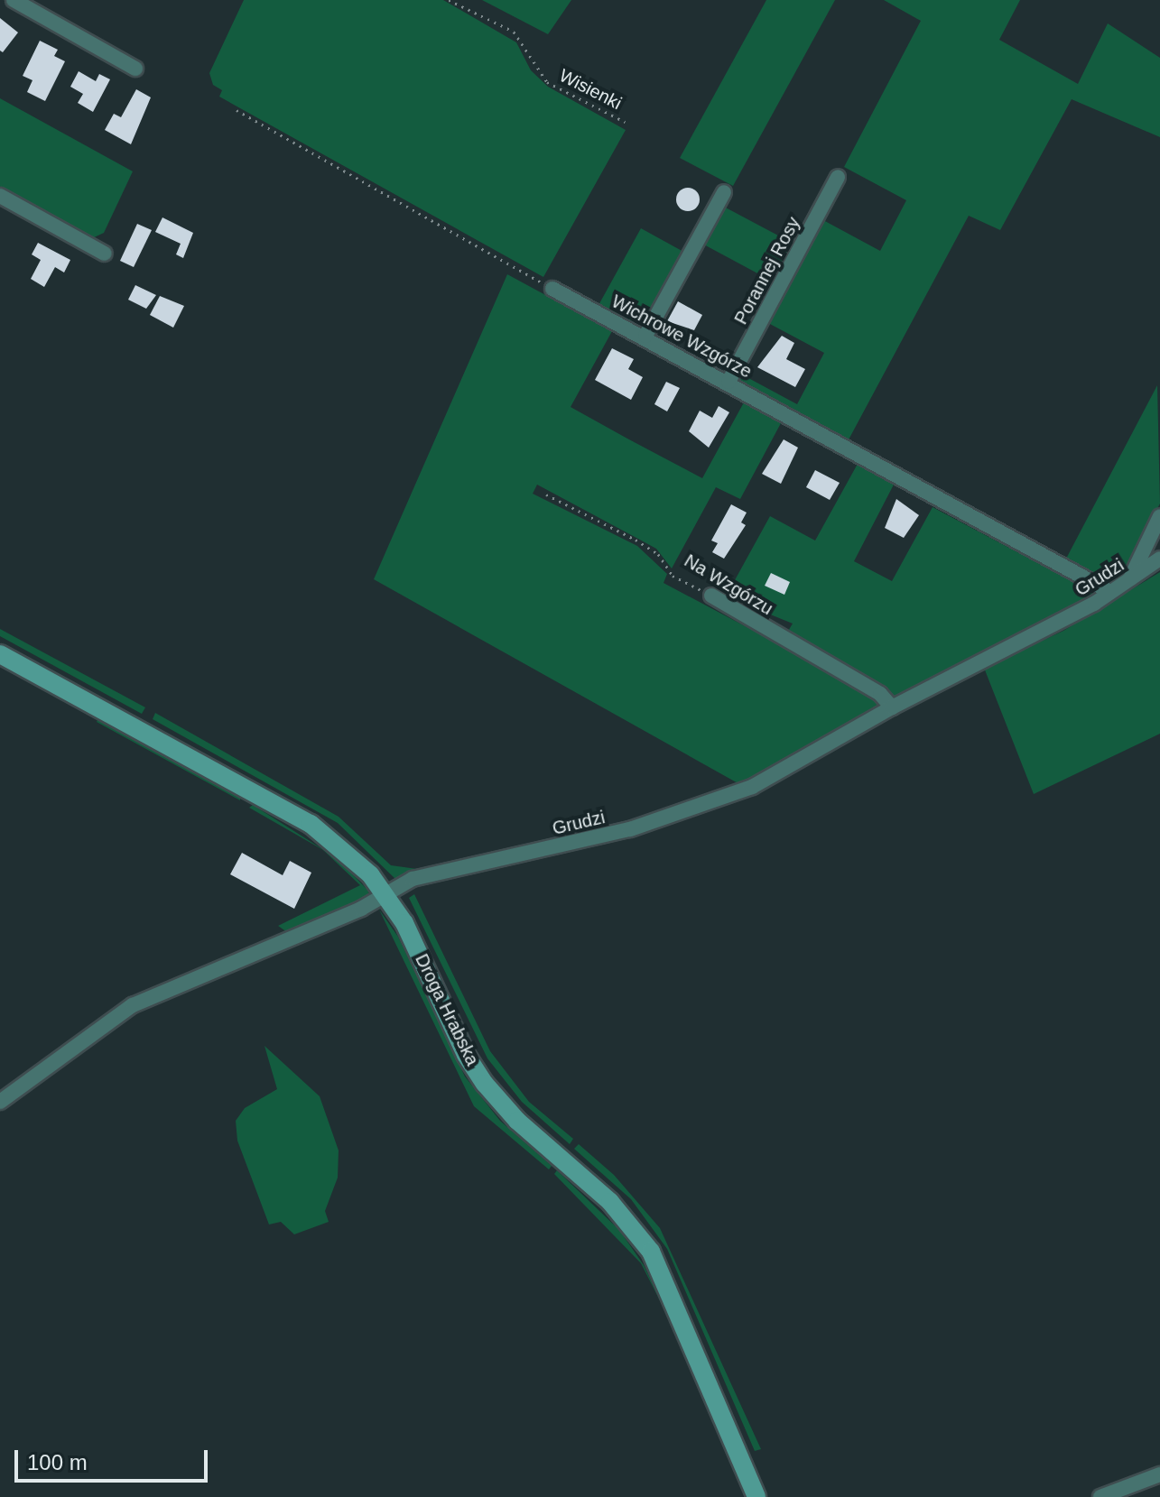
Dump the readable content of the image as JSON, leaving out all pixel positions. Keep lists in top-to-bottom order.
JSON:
{
  "streets": {
    "street": [
      "Porannej Rosy",
      "Wichrowe Wzgórze",
      "Grudzi",
      "Na Wzgórzu",
      "Droga Hrabska"
    ],
    "path": ["Wisienki"]
  },
  "crossings": [
    ["Porannej Rosy", "Wichrowe Wzgórze"],
    ["Wichrowe Wzgórze", "Grudzi"],
    ["Grudzi", "Na Wzgórzu"],
    ["Grudzi", "Droga Hrabska"]
  ],
  "scale_bar": "100 m"
}
